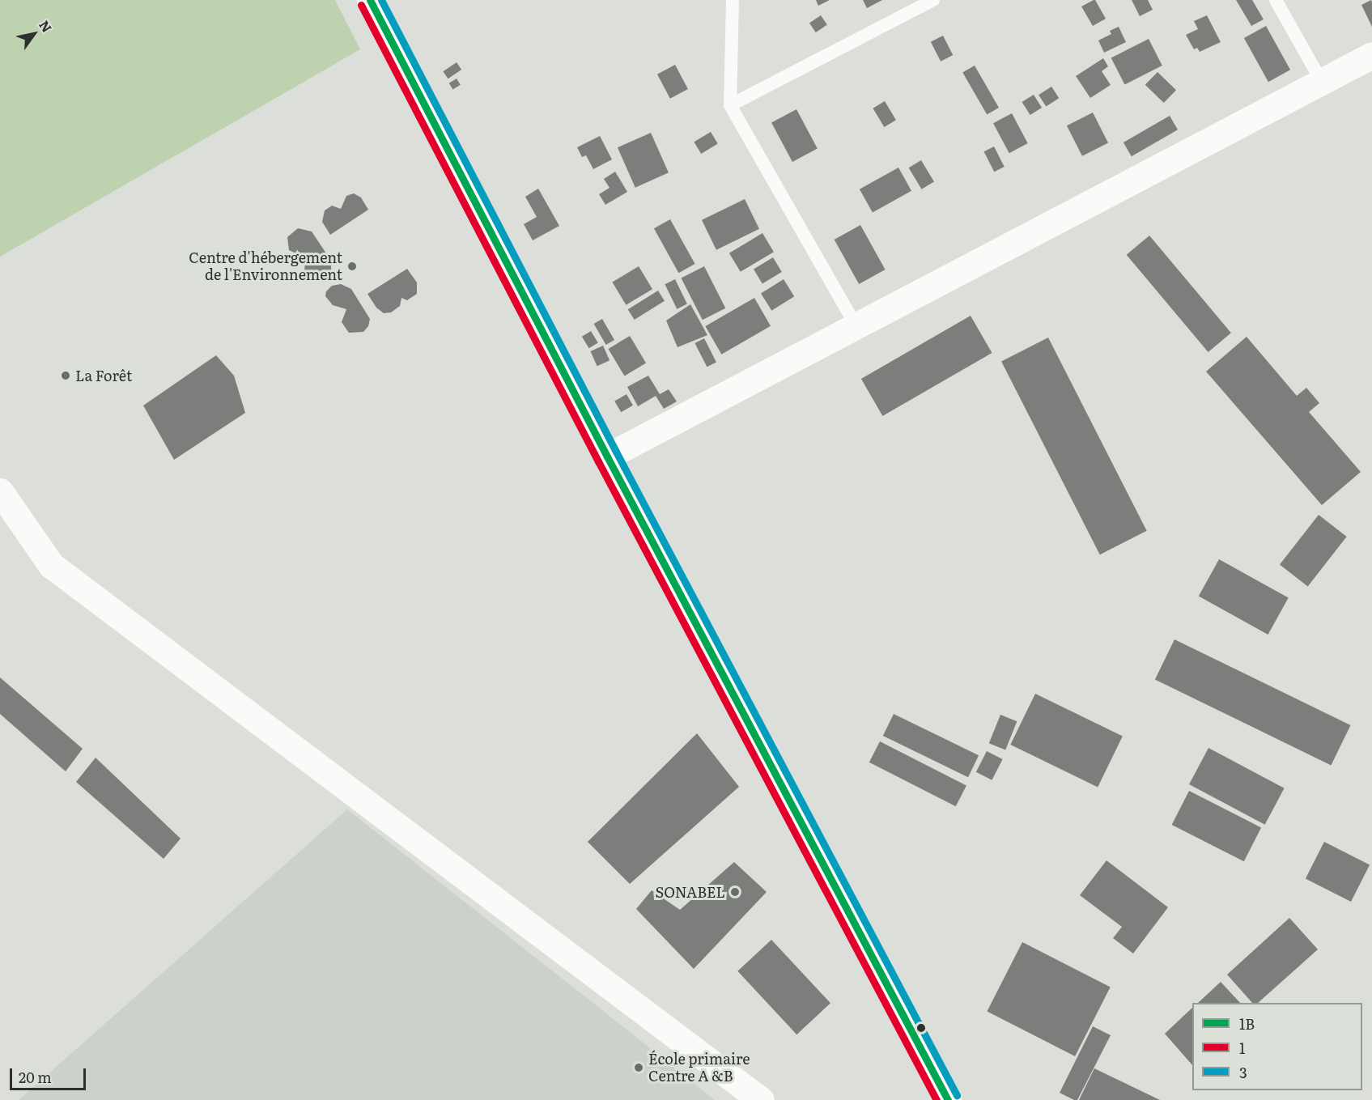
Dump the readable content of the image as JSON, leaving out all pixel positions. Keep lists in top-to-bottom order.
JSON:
{
  "places": [
    "Centre d'hébergement de l'Environnement",
    "La Forêt",
    "SONABEL",
    "École primaire Centre A &B"
  ],
  "lines": ["transit line 1B", "transit line 3", "transit line 1"],
  "legend": ["1B", "1", "3"],
  "scale_bar": "20 m",
  "north": "top right"
}
